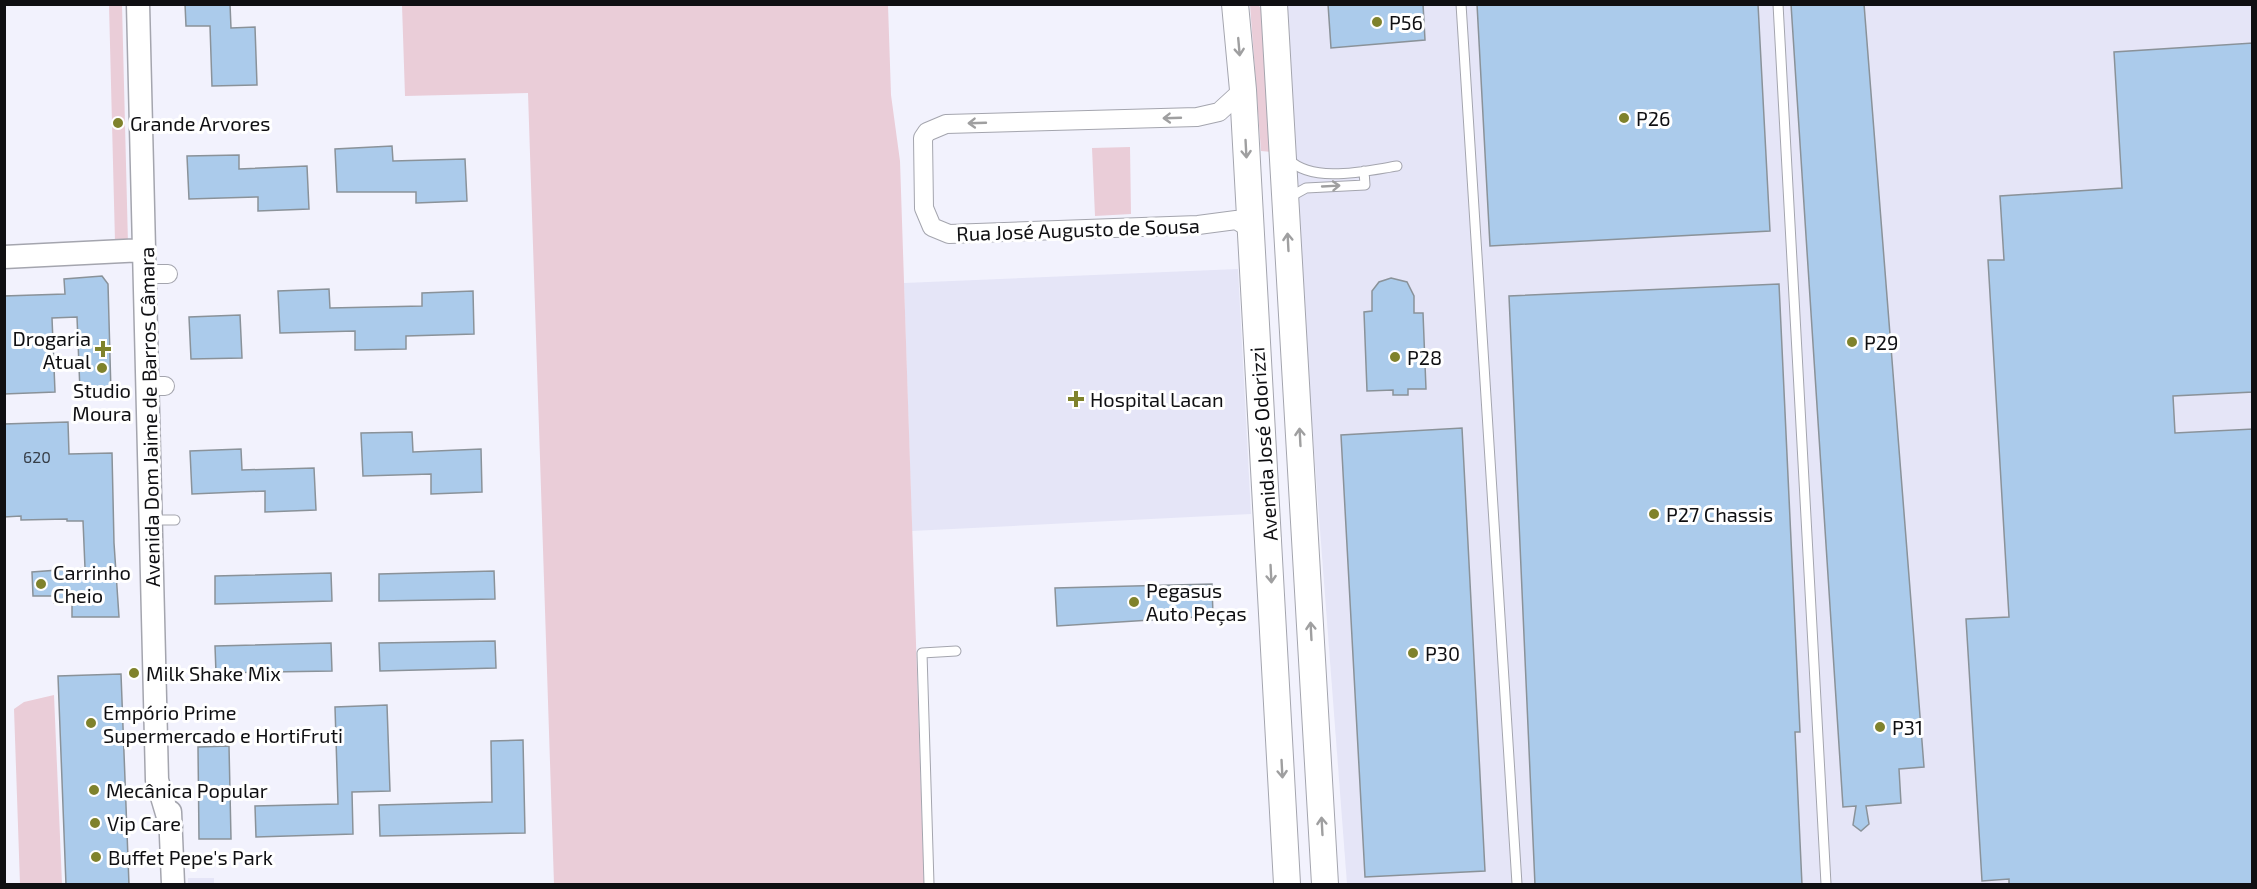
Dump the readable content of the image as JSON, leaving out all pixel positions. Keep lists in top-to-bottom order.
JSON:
{
  "streets": {
    "main road": ["Avenida José Odorizzi"],
    "street": ["Rua José Augusto de Sousa", "Avenida Dom Jaime de Barros Câmara"]
  },
  "crossings": [
    ["Rua José Augusto de Sousa", "Avenida José Odorizzi"]
  ],
  "places": {
    "other": [
      "P56",
      "P26",
      "Grande Arvores",
      "P29",
      "P28",
      "Studio Moura",
      "P27 Chassis",
      "Carrinho Cheio",
      "Pegasus Auto Peças",
      "P30",
      "Milk Shake Mix",
      "Empório Prime Supermercado e HortiFruti",
      "P31",
      "Mecânica Popular",
      "Vip Care",
      "Buffet Pepe's Park"
    ],
    "health": ["Drogaria Atual", "Hospital Lacan"]
  },
  "house_numbers": ["620"]
}
